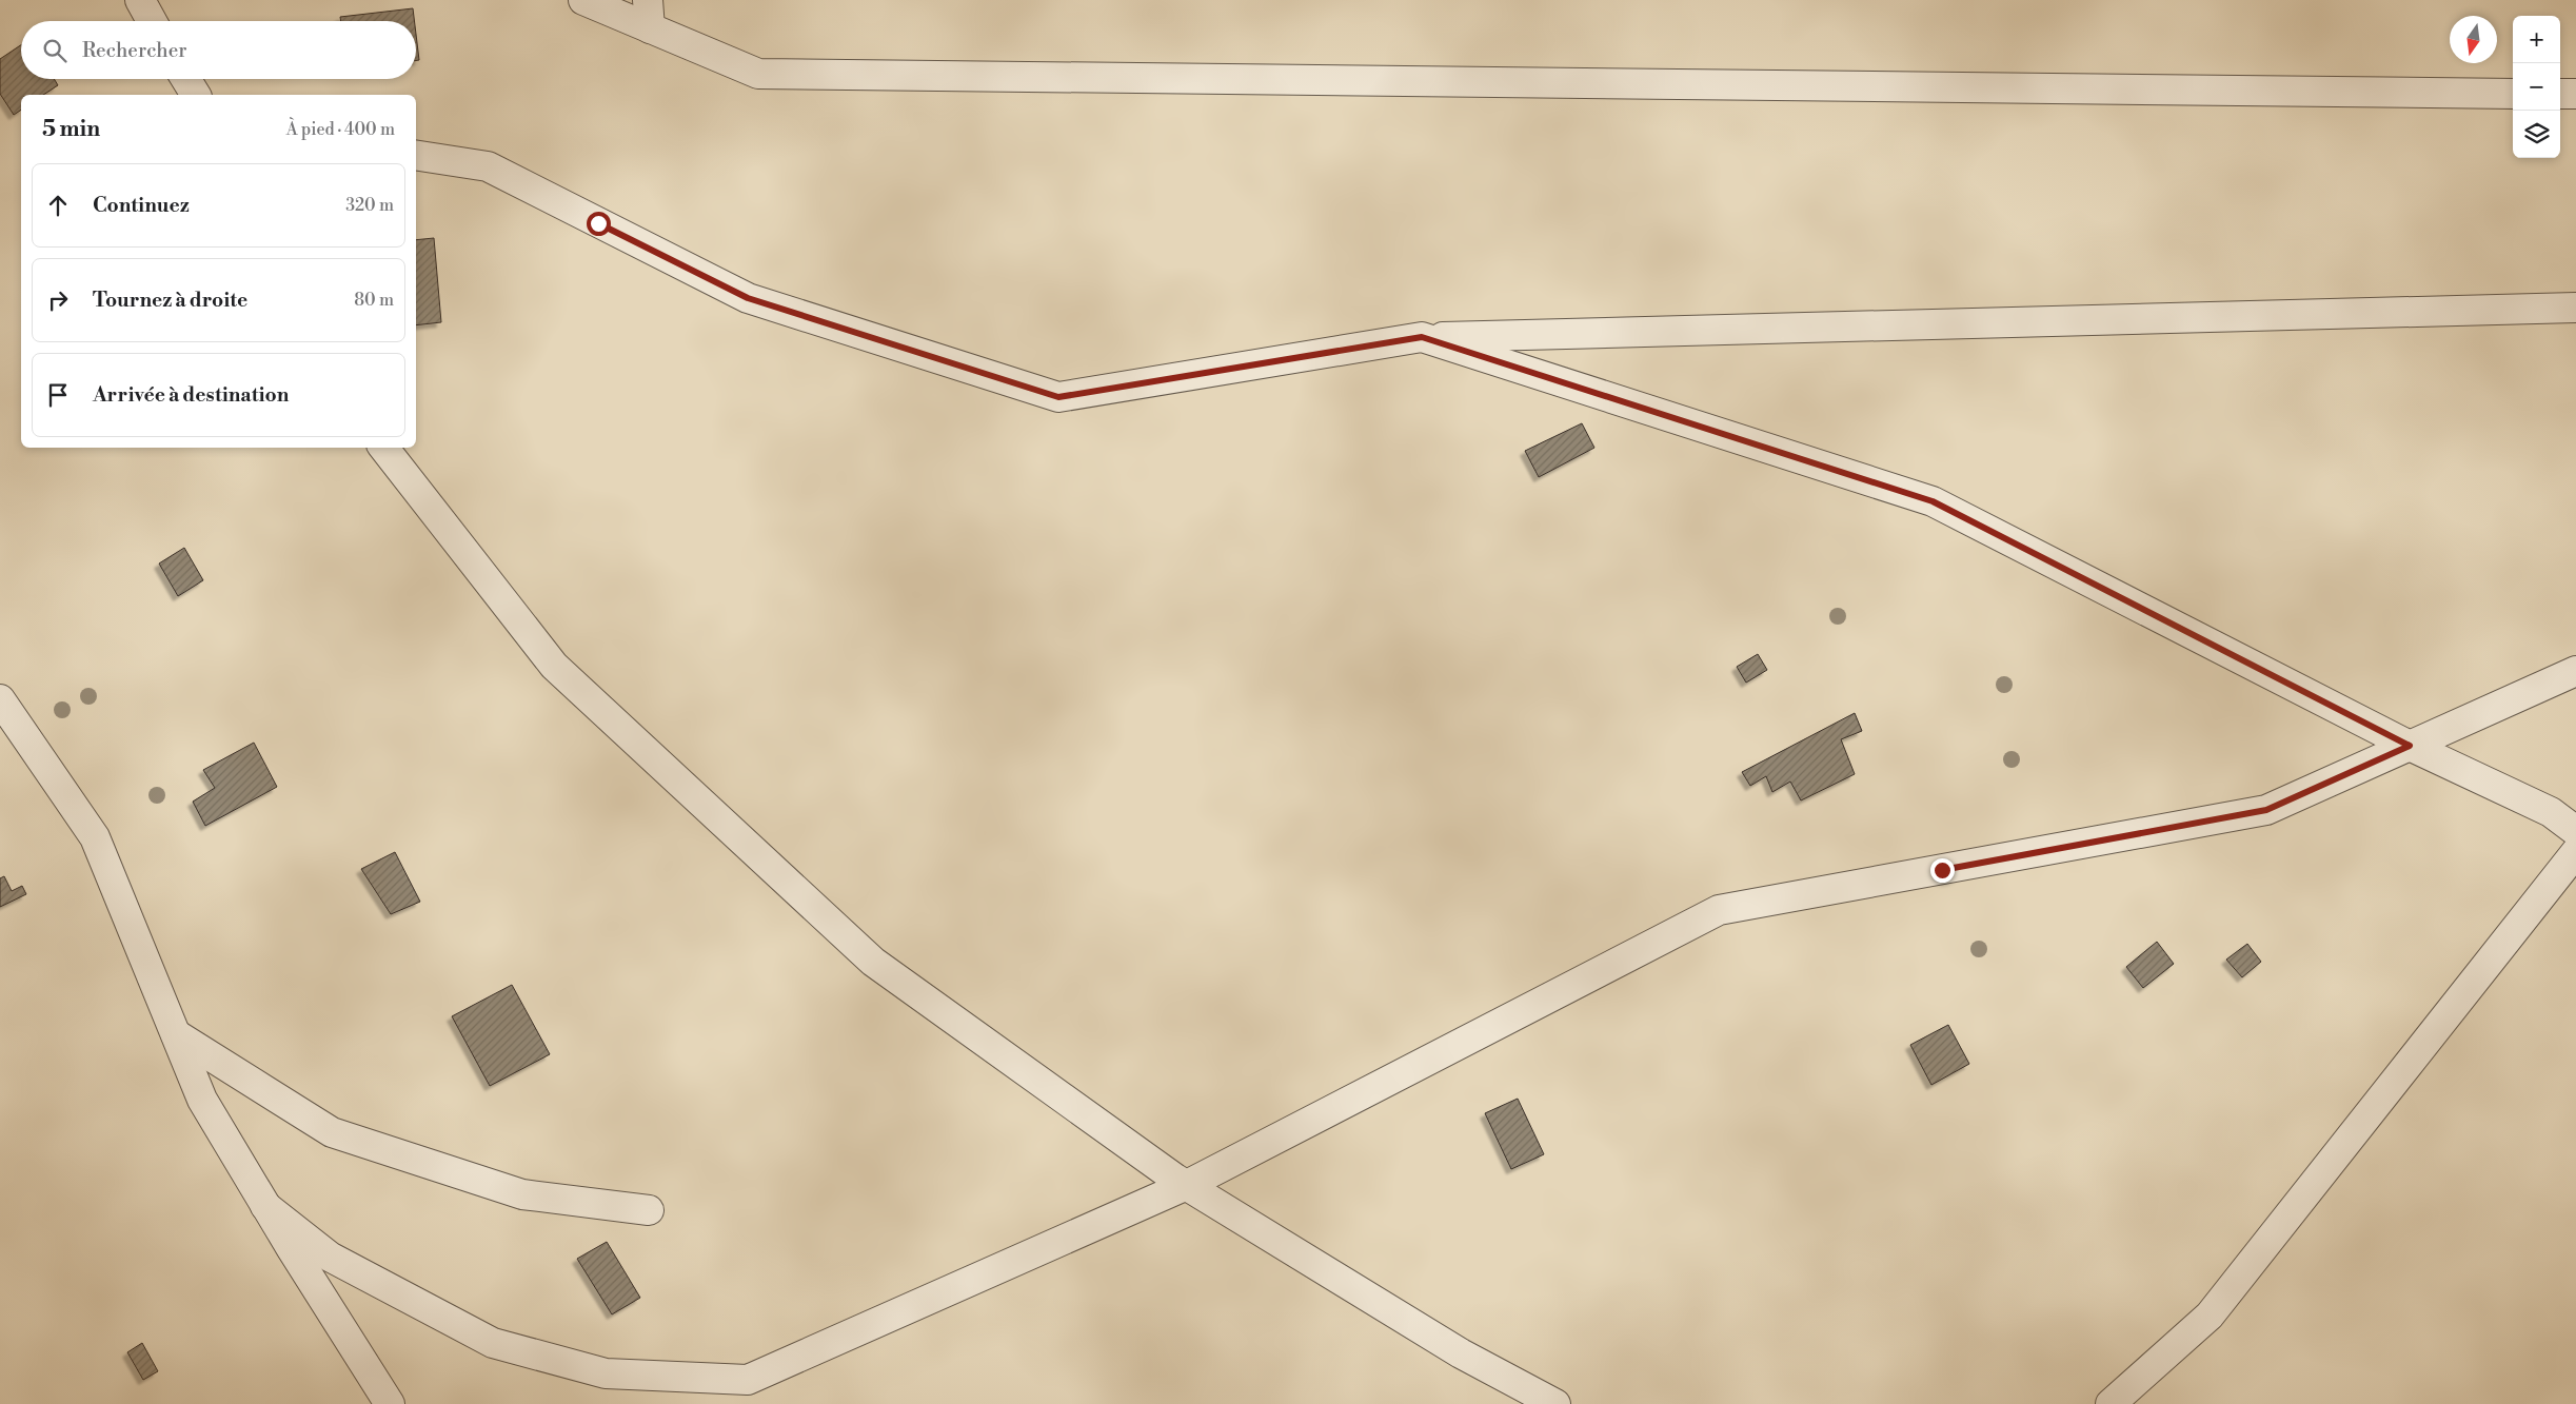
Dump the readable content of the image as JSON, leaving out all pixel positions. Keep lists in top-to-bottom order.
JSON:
{
  "north": "bottom",
  "page": {
    "map_buttons": ["+", "−"],
    "search": "Rechercher",
    "heading": ["5 min", "À pied · 400 m"],
    "list": [
      ["Continuez", "320 m"],
      ["Tournez à droite", "80 m"],
      "Arrivée à destination"
    ]
  }
}
